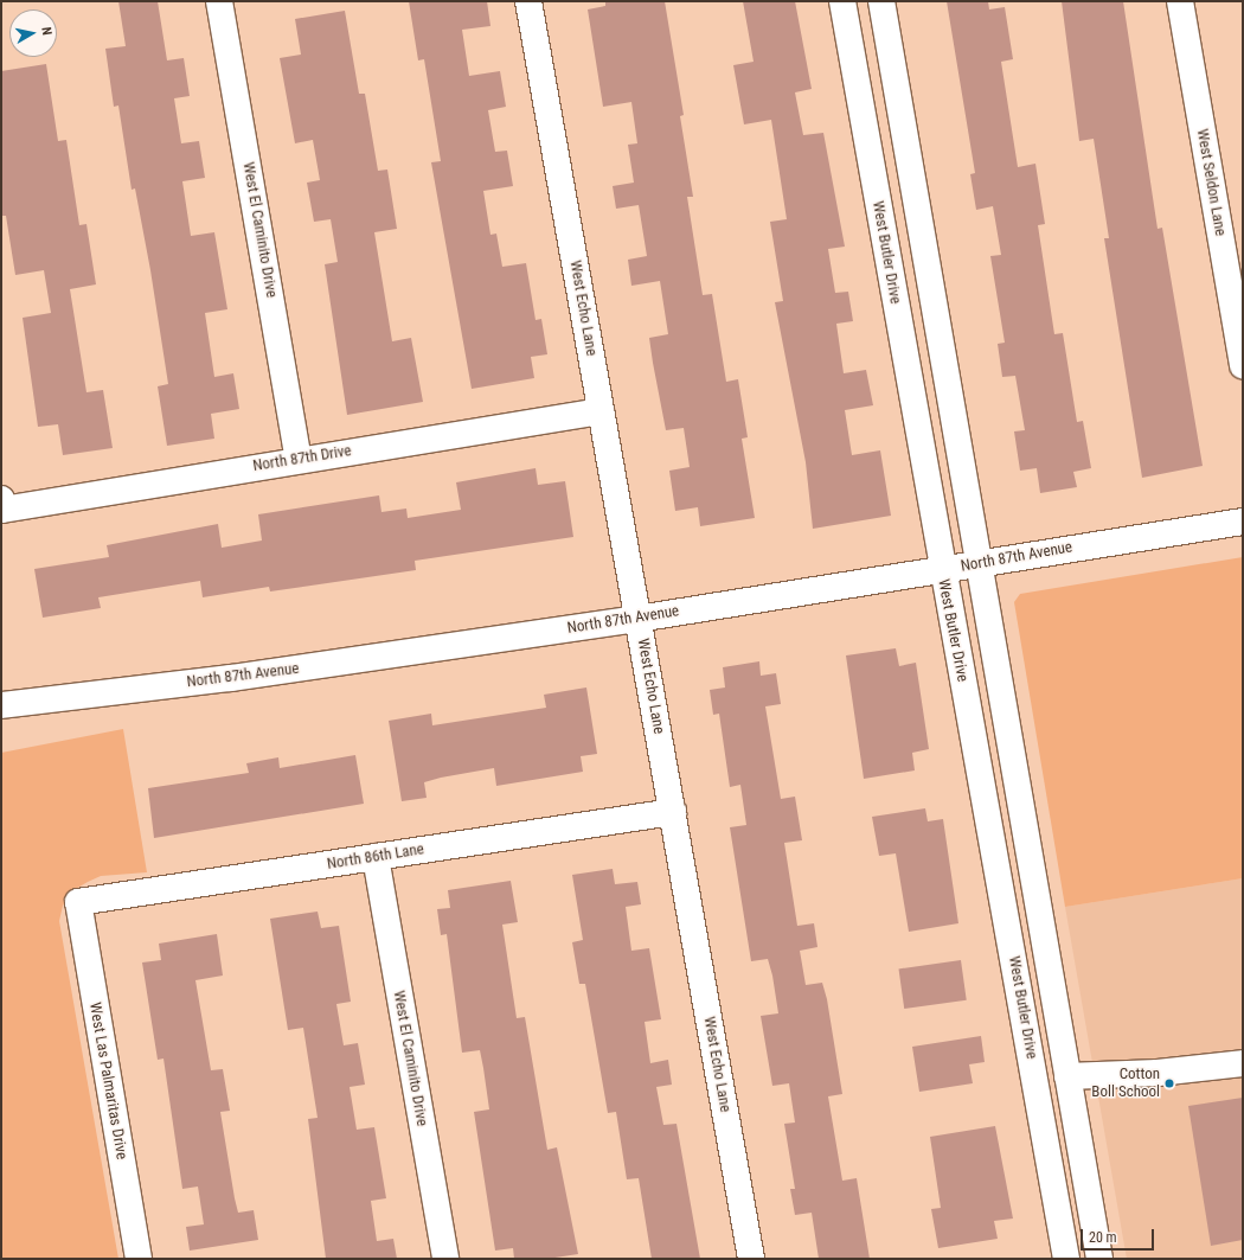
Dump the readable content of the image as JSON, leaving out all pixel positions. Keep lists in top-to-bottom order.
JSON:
{
  "streets": {
    "street": [
      "West Seldon Lane",
      "West El Caminito Drive",
      "West Butler Drive",
      "West Echo Lane",
      "North 87th Drive",
      "North 87th Avenue",
      "North 86th Lane",
      "West Las Palmaritas Drive"
    ]
  },
  "crossings": [
    ["West El Caminito Drive", "North 87th Drive"],
    ["West El Caminito Drive", "North 86th Lane"],
    ["West Butler Drive", "North 87th Avenue"],
    ["West Echo Lane", "North 87th Drive"],
    ["West Echo Lane", "North 87th Avenue"],
    ["West Echo Lane", "North 86th Lane"],
    ["North 86th Lane", "West Las Palmaritas Drive"]
  ],
  "places": ["Cotton Boll School"],
  "scale_bar": "20 m",
  "north": "right"
}
